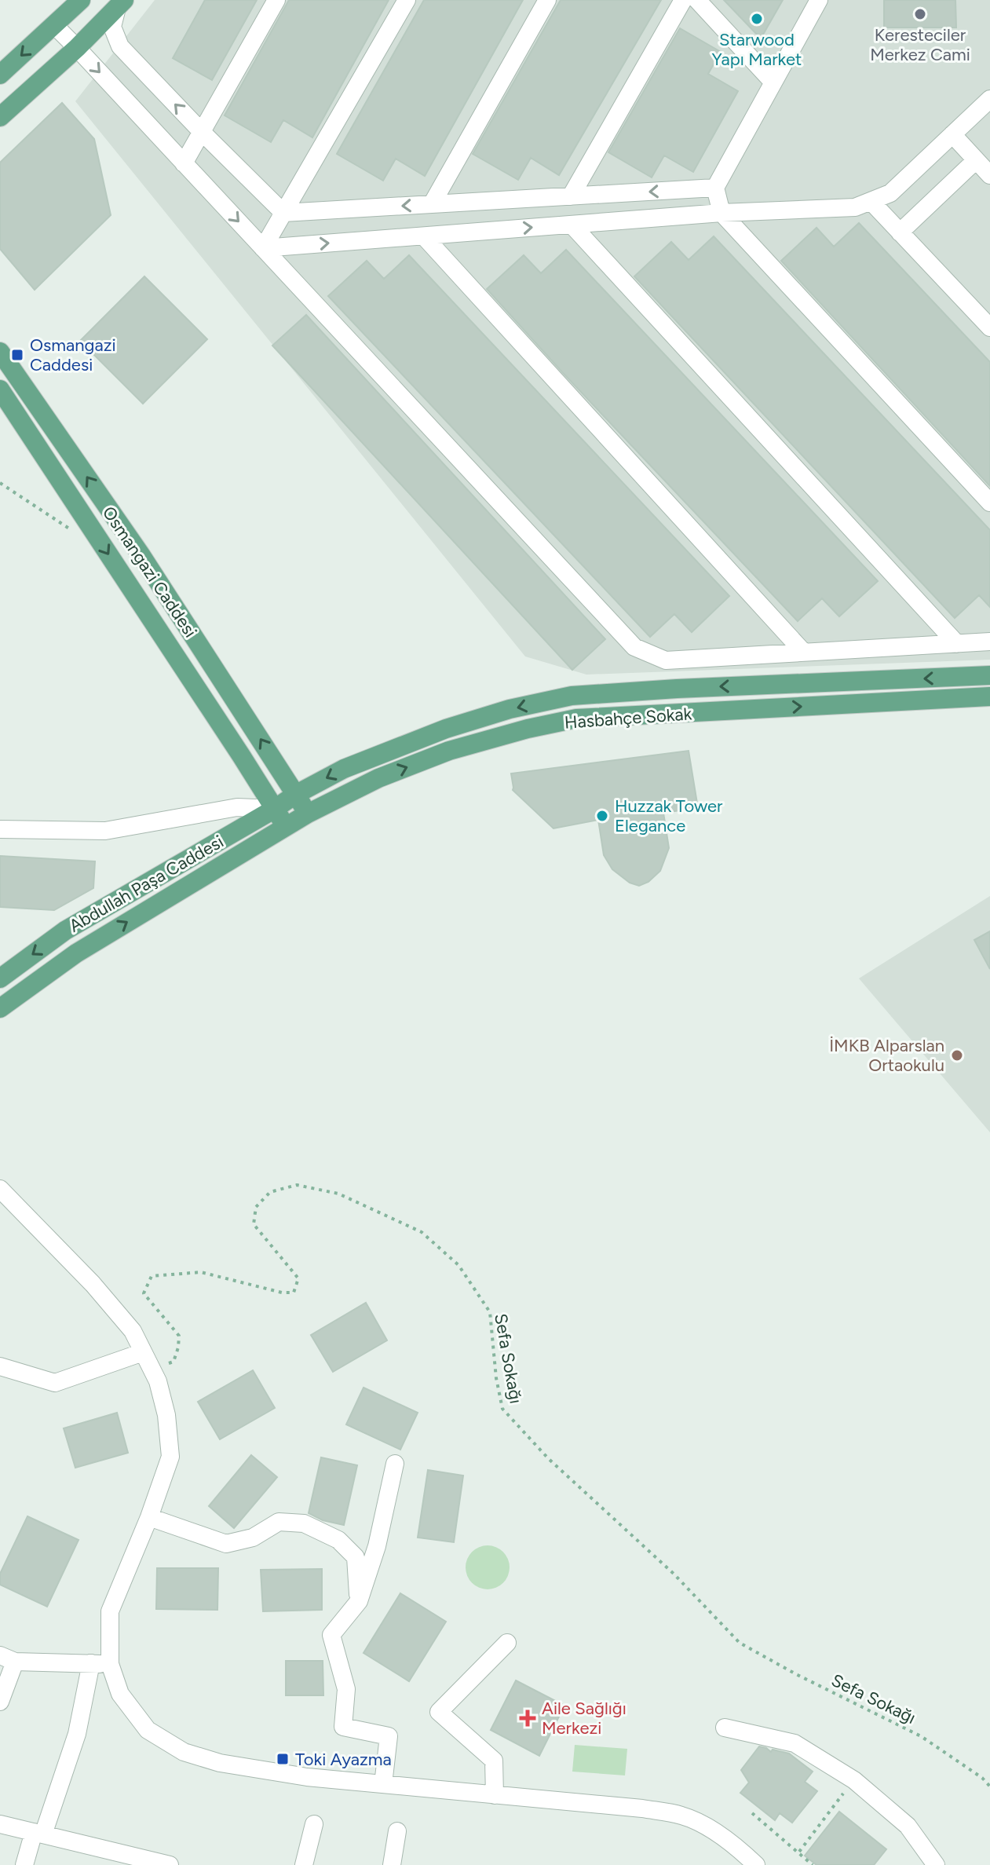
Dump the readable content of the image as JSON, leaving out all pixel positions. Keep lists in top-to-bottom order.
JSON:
{
  "streets": {
    "main road": ["Osmangazi Caddesi", "Hasbahçe Sokak", "Abdullah Paşa Caddesi"],
    "path": ["Sefa Sokağı"]
  },
  "crossings": [
    ["Osmangazi Caddesi", "Hasbahçe Sokak"],
    ["Osmangazi Caddesi", "Abdullah Paşa Caddesi"],
    ["Hasbahçe Sokak", "Abdullah Paşa Caddesi"]
  ],
  "places": {
    "other": [
      "Keresteciler Merkez Cami",
      "Starwood Yapı Market",
      "Huzzak Tower Elegance",
      "İMKB Alparslan Ortaokulu"
    ],
    "transit": ["Osmangazi̇ Caddesi̇", "Toki Ayazma"],
    "health": ["Aile Sağlığı Merkezi"]
  }
}
